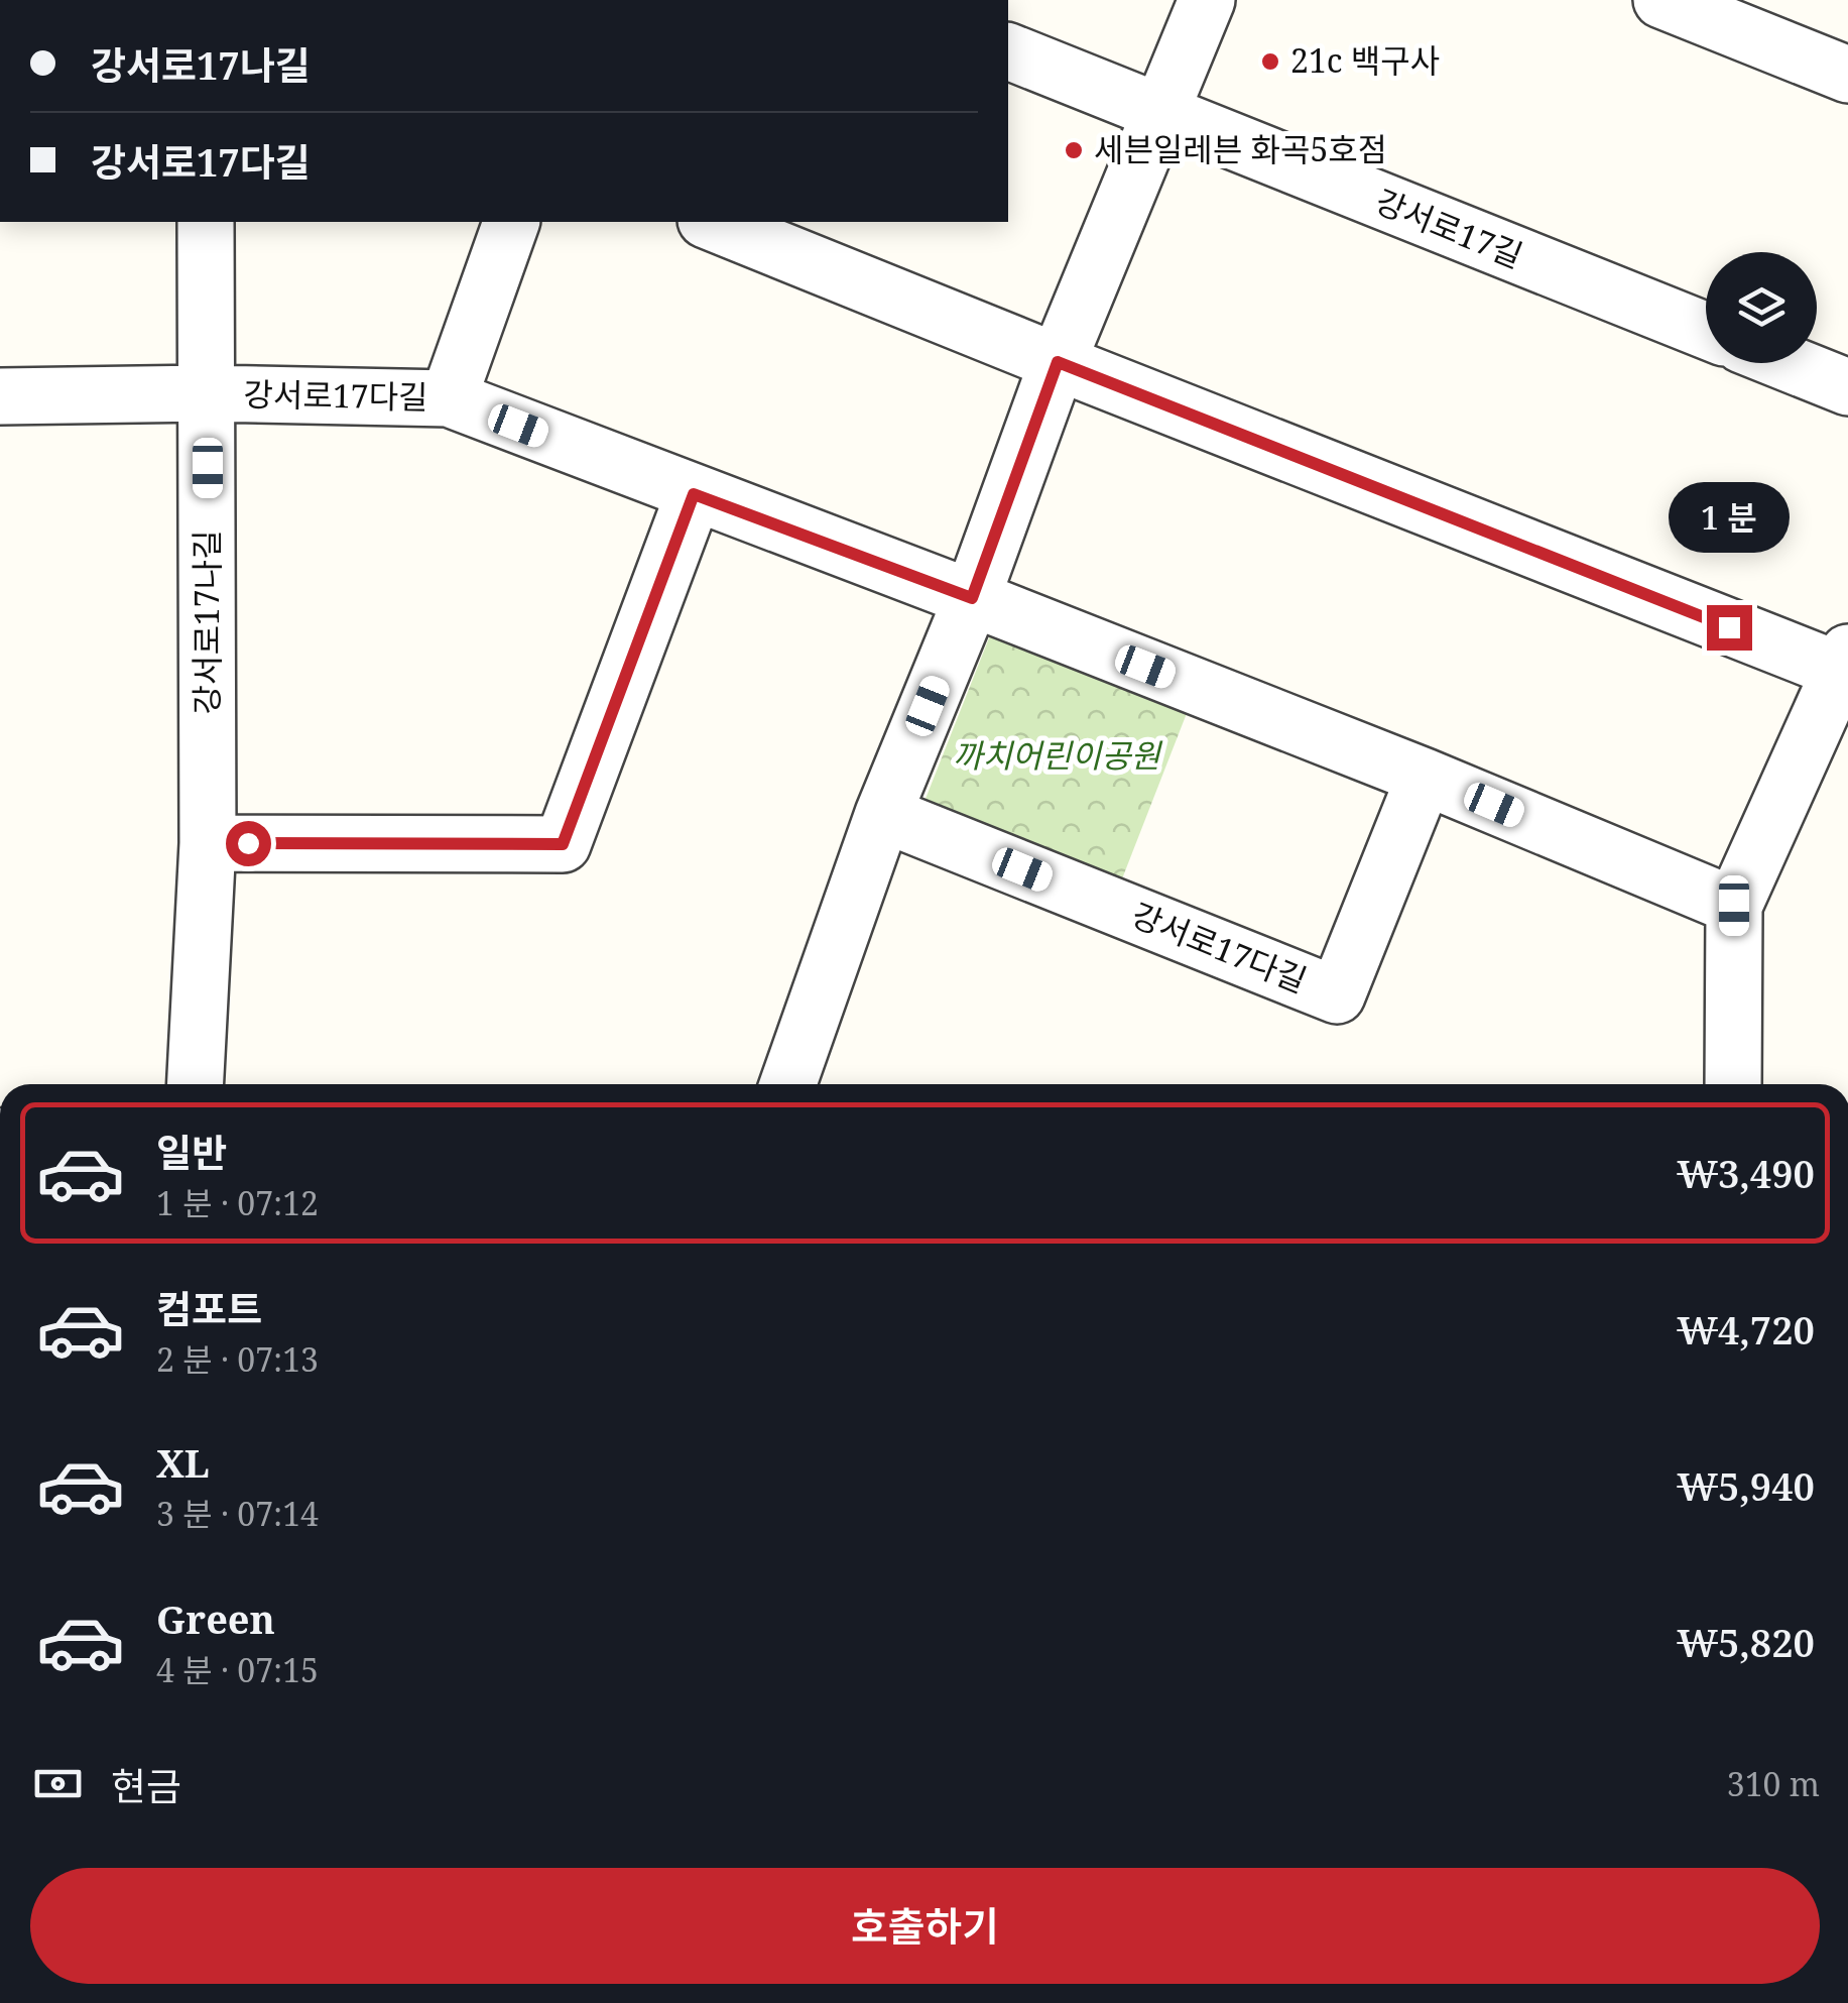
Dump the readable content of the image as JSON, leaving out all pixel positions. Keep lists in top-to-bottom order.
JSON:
{
  "streets": {
    "street": ["강서로17길", "강서로17다길", "강서로17나길"]
  },
  "crossings": [
    ["강서로17다길", "강서로17나길"]
  ],
  "parks": ["까치어린이공원"],
  "places": ["21c 백구사", "세븐일레븐 화곡5호점"],
  "page": {
    "banner": ["강서로17나길", "강서로17다길"],
    "bubble": "1 분",
    "list": [
      {
        "name": "일반",
        "note": "1 분 · 07:12",
        "value": "₩3,490"
      },
      {
        "name": "컴포트",
        "note": "2 분 · 07:13",
        "value": "₩4,720"
      },
      {
        "name": "XL",
        "note": "3 분 · 07:14",
        "value": "₩5,940"
      },
      {
        "name": "Green",
        "note": "4 분 · 07:15",
        "value": "₩5,820"
      }
    ],
    "pay": ["현금", "310 m"],
    "buttons": "호출하기"
  }
}
